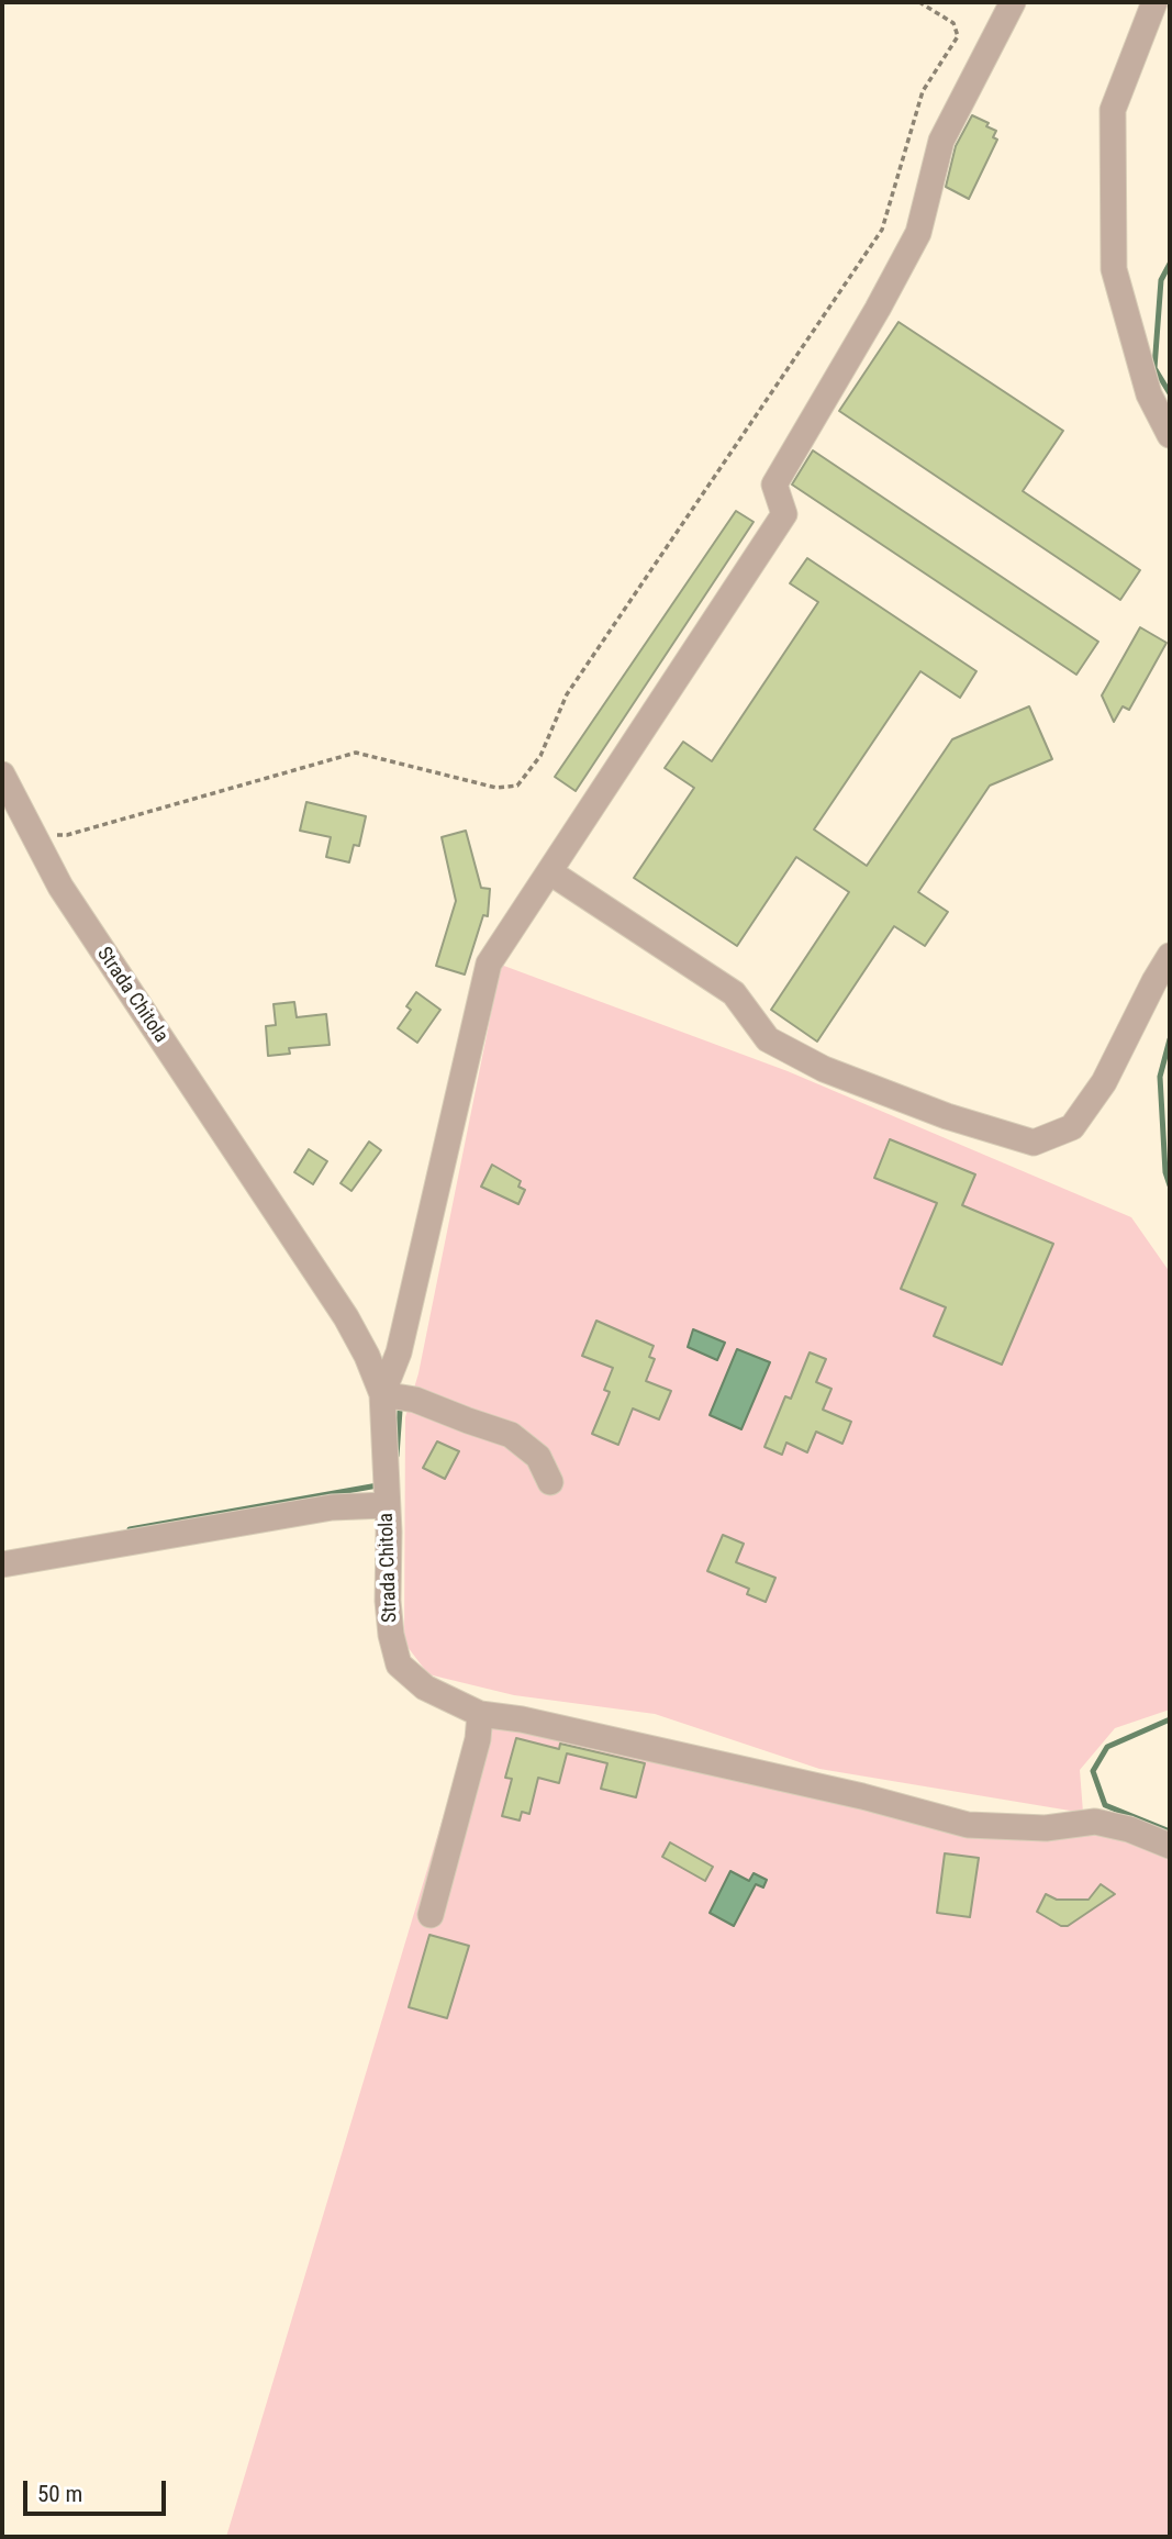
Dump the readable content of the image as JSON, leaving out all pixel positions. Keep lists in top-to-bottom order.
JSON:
{
  "streets": {
    "street": ["Strada Chitola"]
  },
  "scale_bar": "50 m"
}
